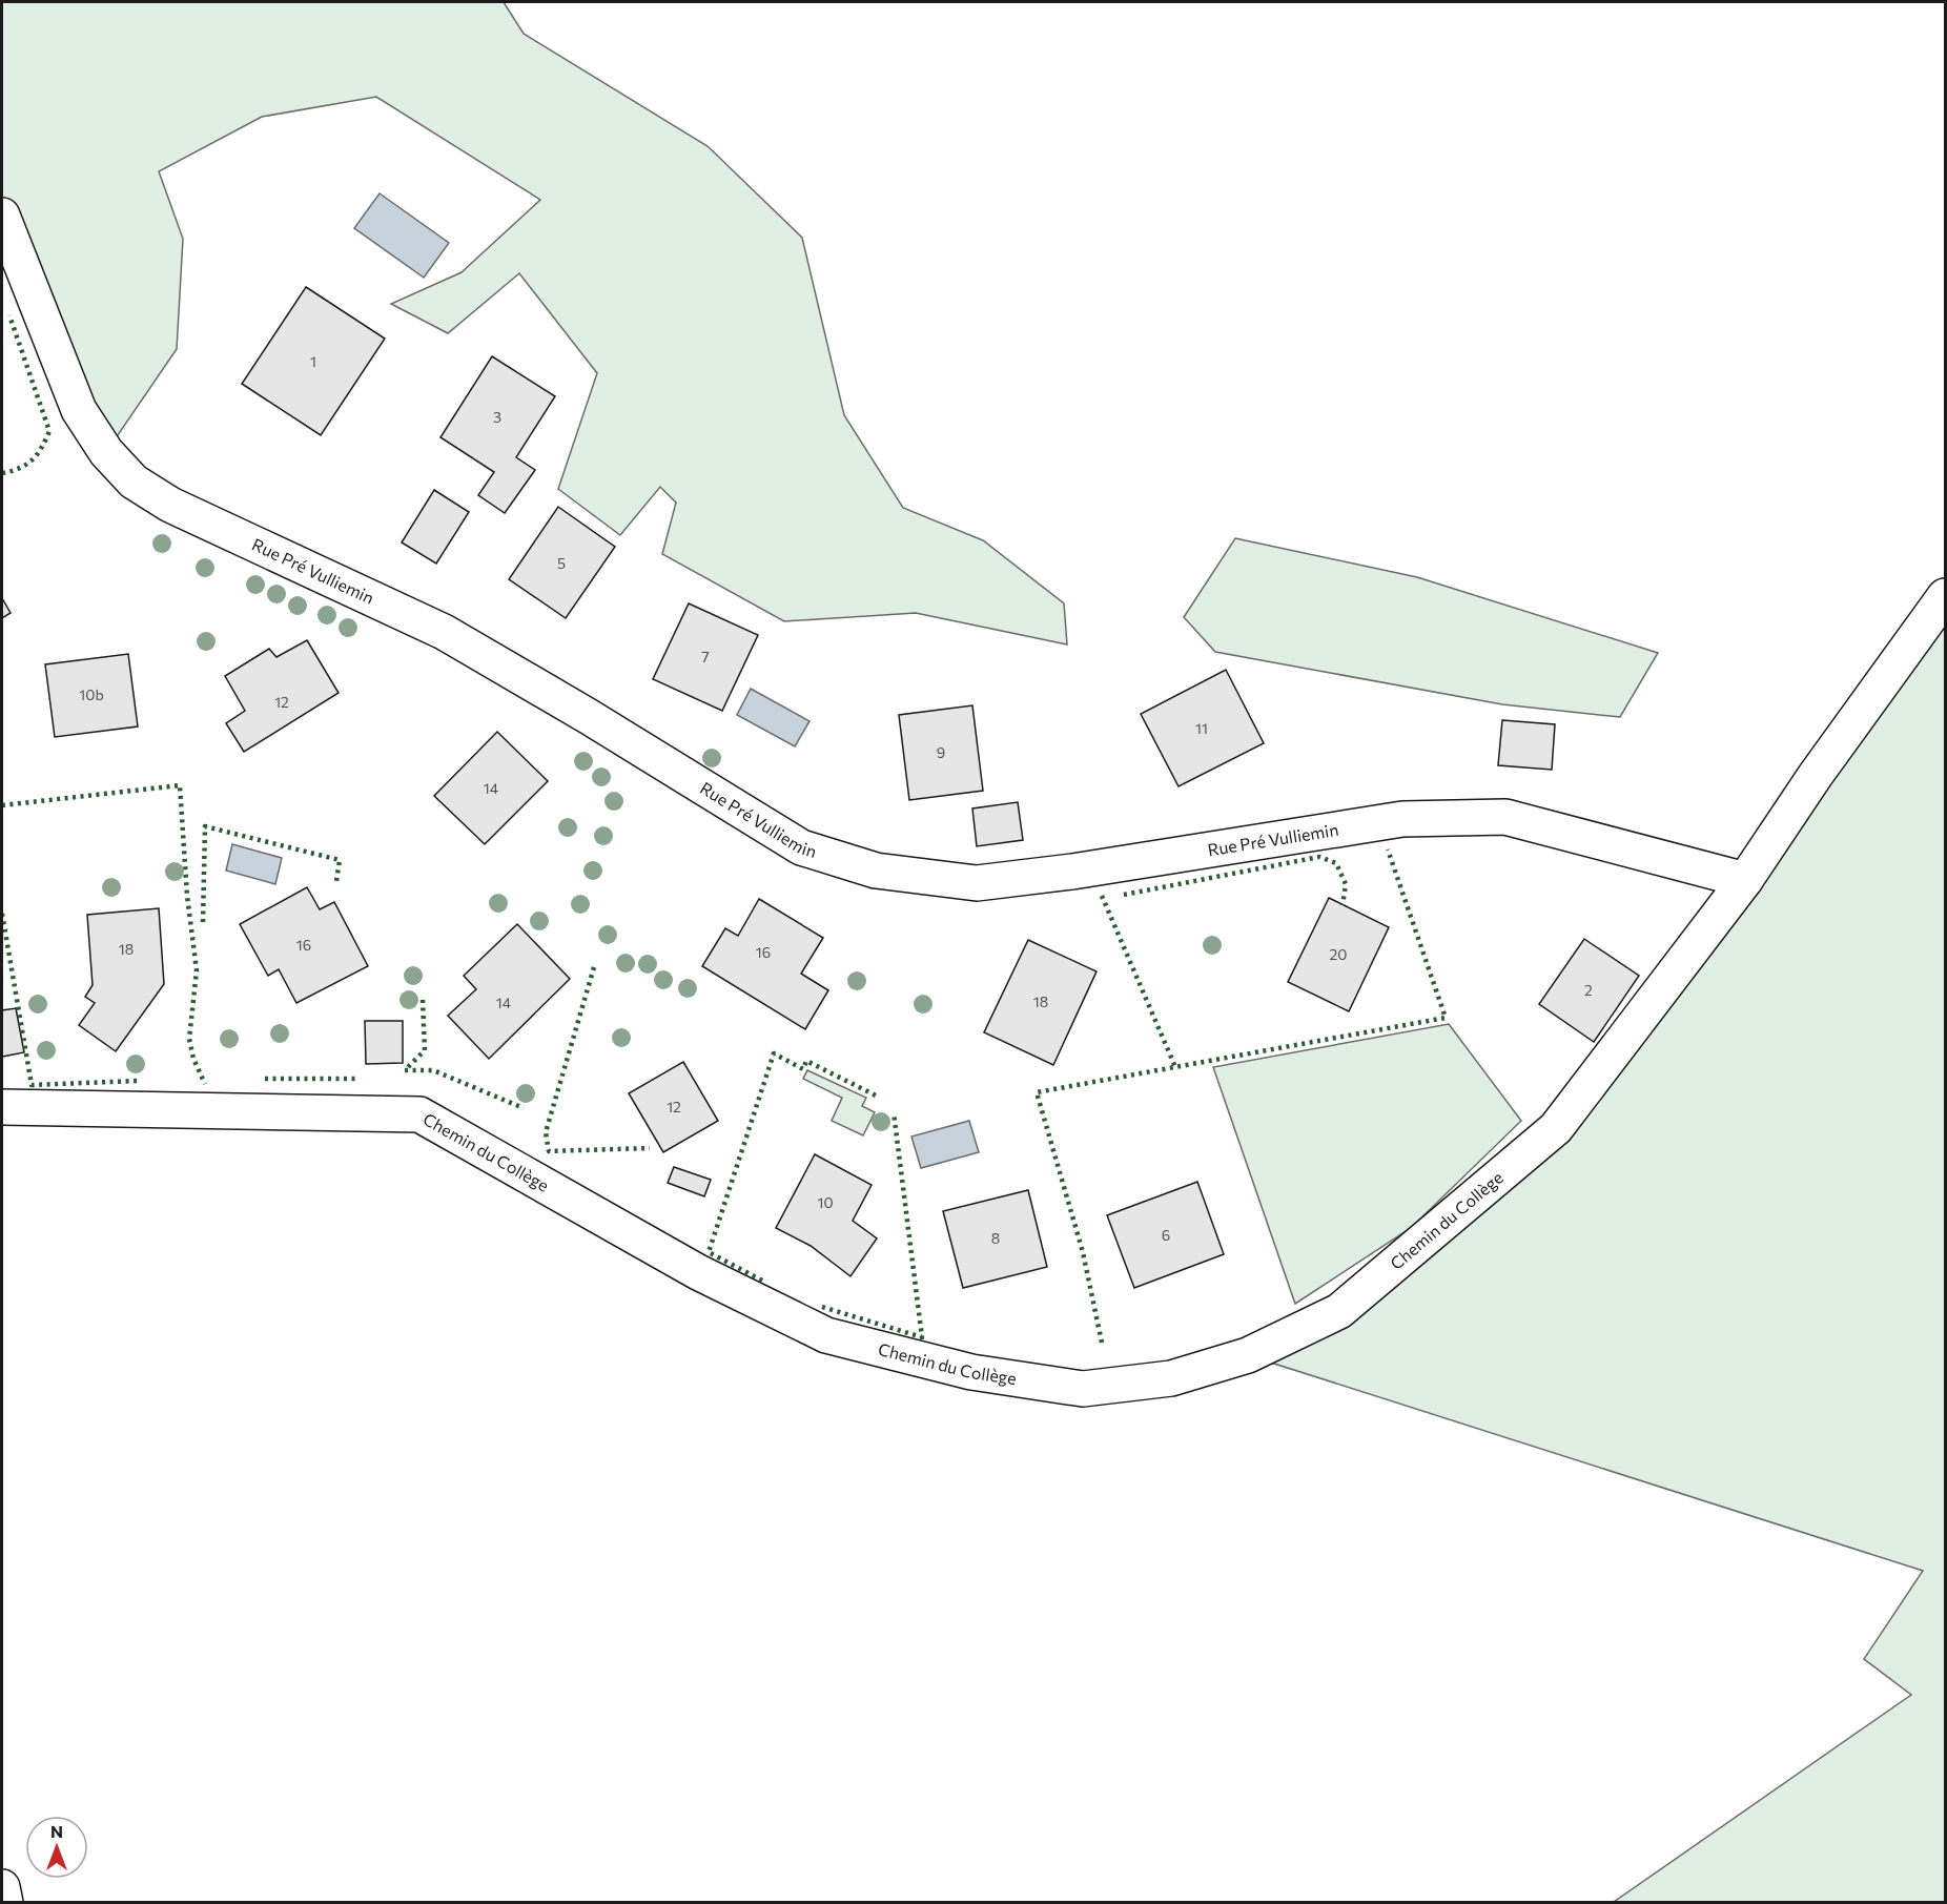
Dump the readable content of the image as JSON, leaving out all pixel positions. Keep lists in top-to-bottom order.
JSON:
{
  "streets": {
    "street": ["Rue Pré Vulliemin", "Chemin du Collège"]
  },
  "crossings": [
    ["Rue Pré Vulliemin", "Chemin du Collège"]
  ],
  "house_numbers": [
    "1",
    "3",
    "5",
    "7",
    "10b",
    "12",
    "11",
    "9",
    "14",
    "16",
    "18",
    "16",
    "20",
    "2",
    "18",
    "14",
    "12",
    "10",
    "6",
    "8"
  ],
  "north": "top"
}
